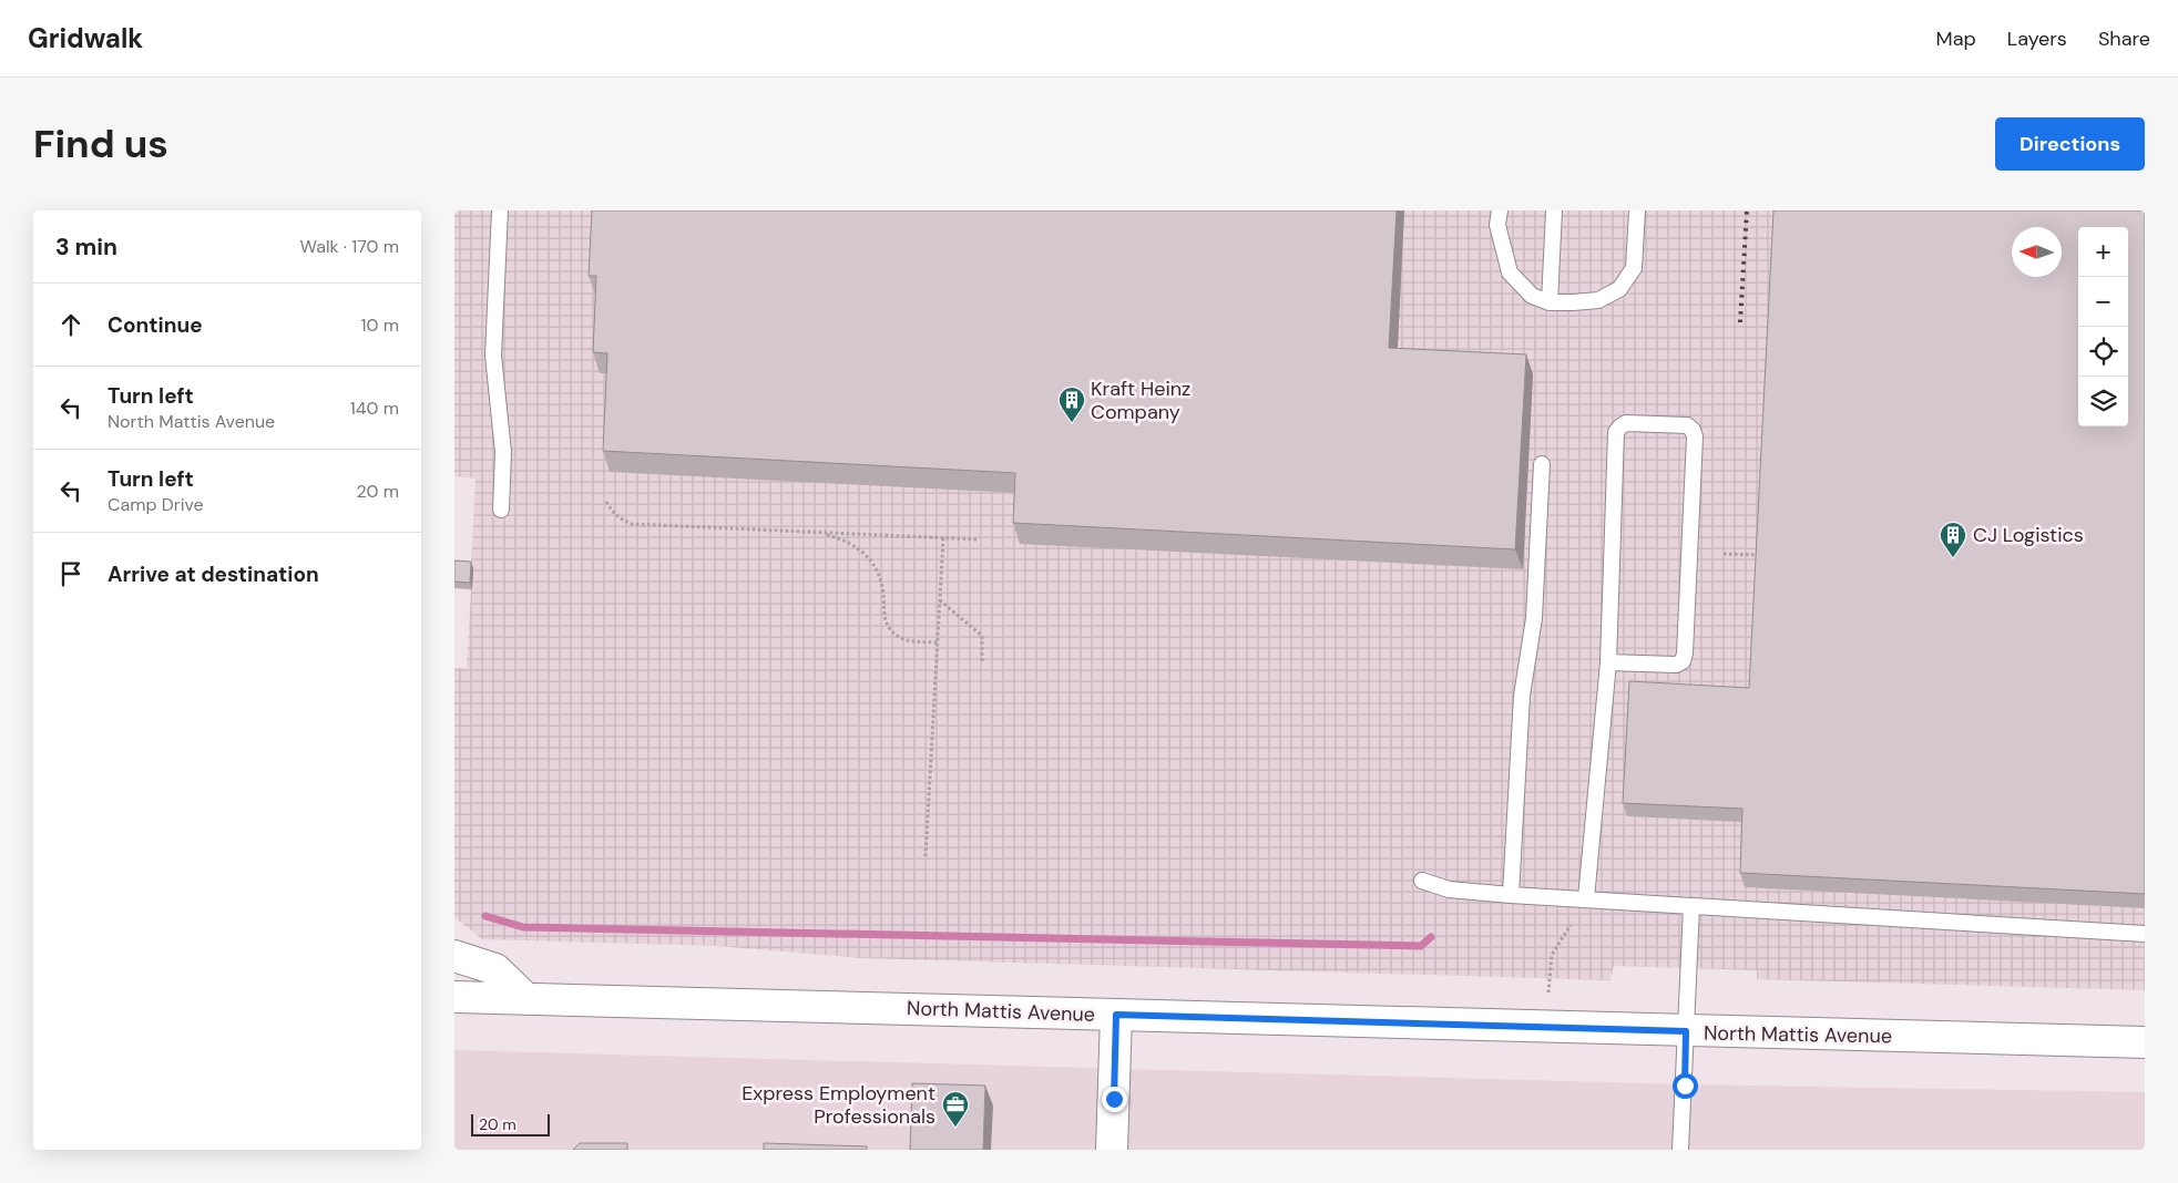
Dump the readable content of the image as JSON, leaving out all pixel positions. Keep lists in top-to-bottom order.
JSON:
{
  "streets": {
    "main road": ["North Mattis Avenue"]
  },
  "places": {
    "building": ["Kraft Heinz Company", "CJ Logistics"],
    "office": ["Express Employment Professionals"]
  },
  "scale_bar": "20 m",
  "north": "left",
  "page": {
    "header": "Gridwalk",
    "nav": ["Map", "Layers", "Share"],
    "buttons": "Directions",
    "title": "Find us",
    "heading": ["3 min", "Walk · 170 m"],
    "map_buttons": ["+", "−"],
    "list": [
      ["Continue", "10 m"],
      ["Turn left", "North Mattis Avenue", "140 m"],
      ["Turn left", "Camp Drive", "20 m"],
      "Arrive at destination"
    ],
    "scale": "20 m"
  }
}
